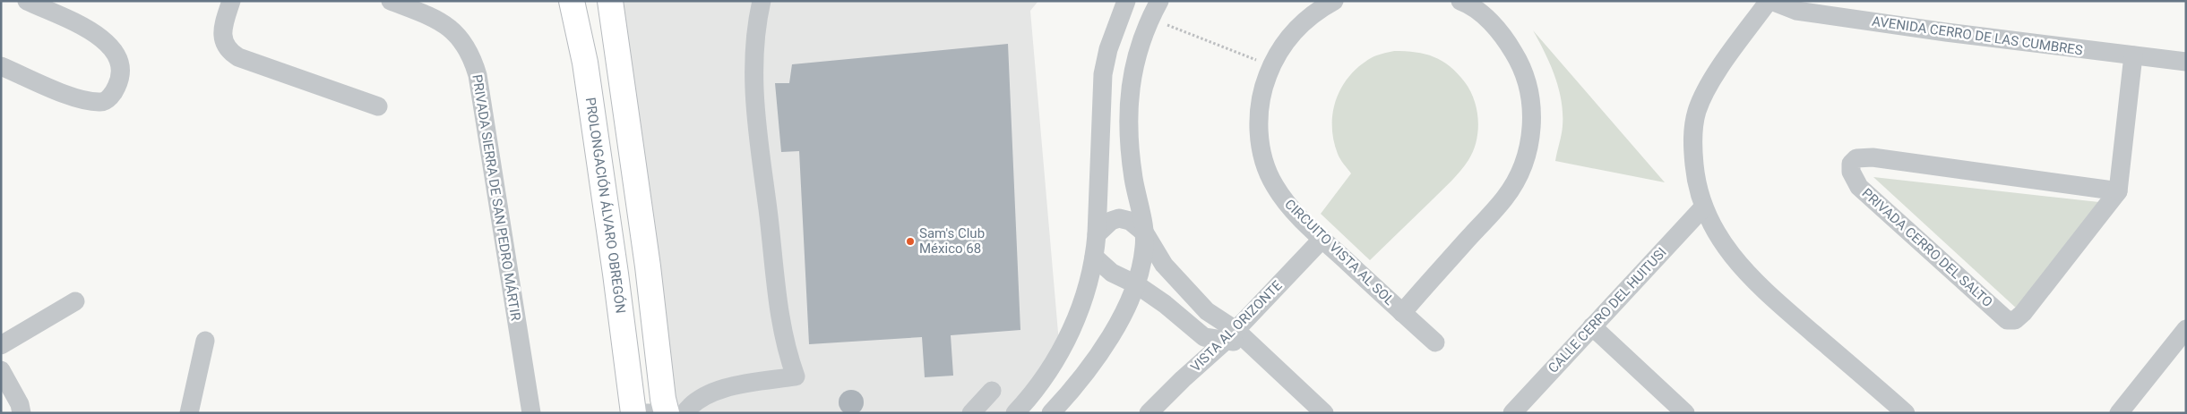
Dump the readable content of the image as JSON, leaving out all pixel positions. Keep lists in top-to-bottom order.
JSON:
{
  "streets": {
    "main road": ["PROLONGACIÓN ÁLVARO OBREGÓN"],
    "street": [
      "AVENIDA CERRO DE LAS CUMBRES",
      "PRIVADA SIERRA DE SAN PEDRO MÁRTIR",
      "PRIVADA CERRO DEL SALTO",
      "CIRCUITO VISTA AL SOL",
      "CALLE CERRO DEL HUITUSI",
      "VISTA AL ORIZONTE"
    ]
  },
  "crossings": [
    ["CIRCUITO VISTA AL SOL", "VISTA AL ORIZONTE"]
  ],
  "places": ["Sam's Club México 68"]
}
